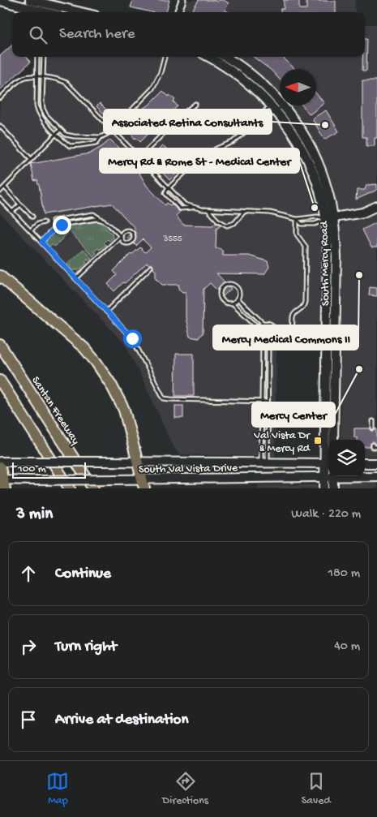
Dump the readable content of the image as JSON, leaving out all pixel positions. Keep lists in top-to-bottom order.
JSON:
{
  "streets": {
    "highway": ["Santan Freeway"],
    "main road": ["South Mercy Road", "South Val Vista Drive"]
  },
  "places": {
    "other": [
      "Associated Retina Consultants",
      "Mercy Rd & Rome St - Medical Center",
      "Mercy Medical Commons II",
      "Mercy Center"
    ],
    "transit": ["Val Vista Dr & Mercy Rd"]
  },
  "house_numbers": ["3555"],
  "scale_bar": "100 m",
  "north": "left",
  "page": {
    "search": "Search here",
    "scale": "100 m",
    "heading": ["3 min", "Walk · 220 m"],
    "list": [
      ["Continue", "180 m"],
      ["Turn right", "40 m"],
      "Arrive at destination"
    ],
    "nav": ["Map", "Directions", "Saved"]
  }
}
